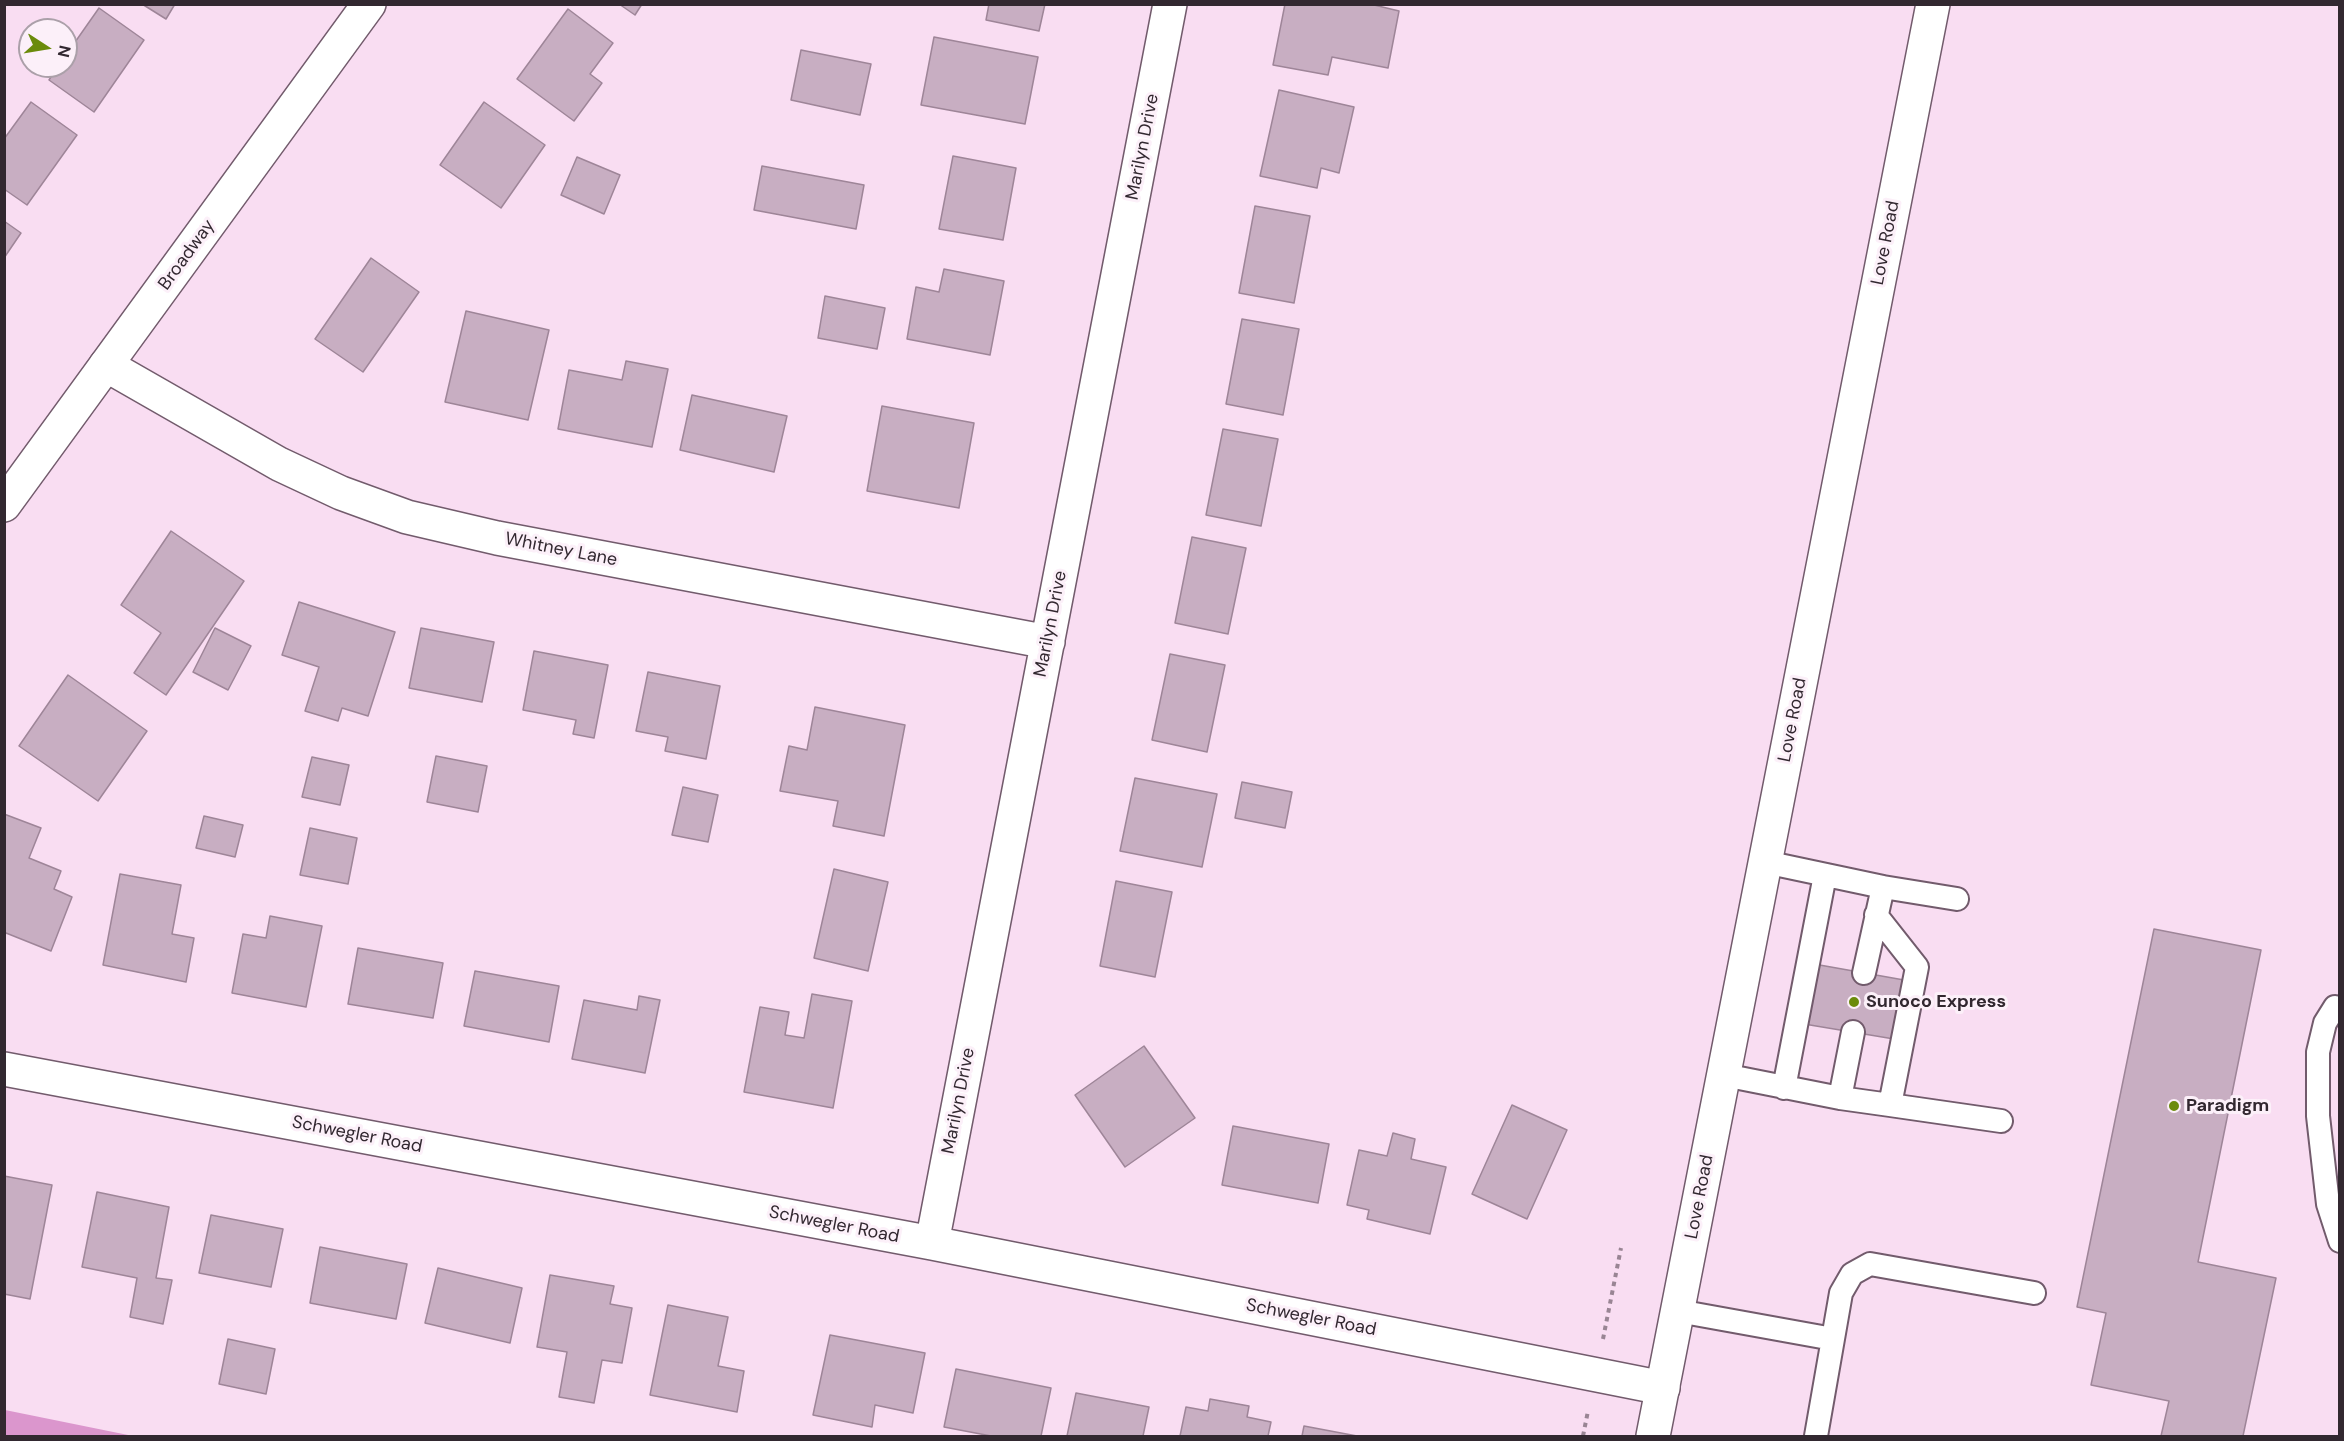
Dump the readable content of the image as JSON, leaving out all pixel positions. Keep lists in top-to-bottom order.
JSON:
{
  "streets": {
    "street": [
      "Marilyn Drive",
      "Love Road",
      "Broadway",
      "Whitney Lane",
      "Schwegler Road"
    ]
  },
  "crossings": [
    ["Marilyn Drive", "Whitney Lane"],
    ["Marilyn Drive", "Schwegler Road"],
    ["Love Road", "Schwegler Road"],
    ["Broadway", "Whitney Lane"]
  ],
  "places": ["Sunoco Express", "Paradigm"],
  "north": "right"
}
